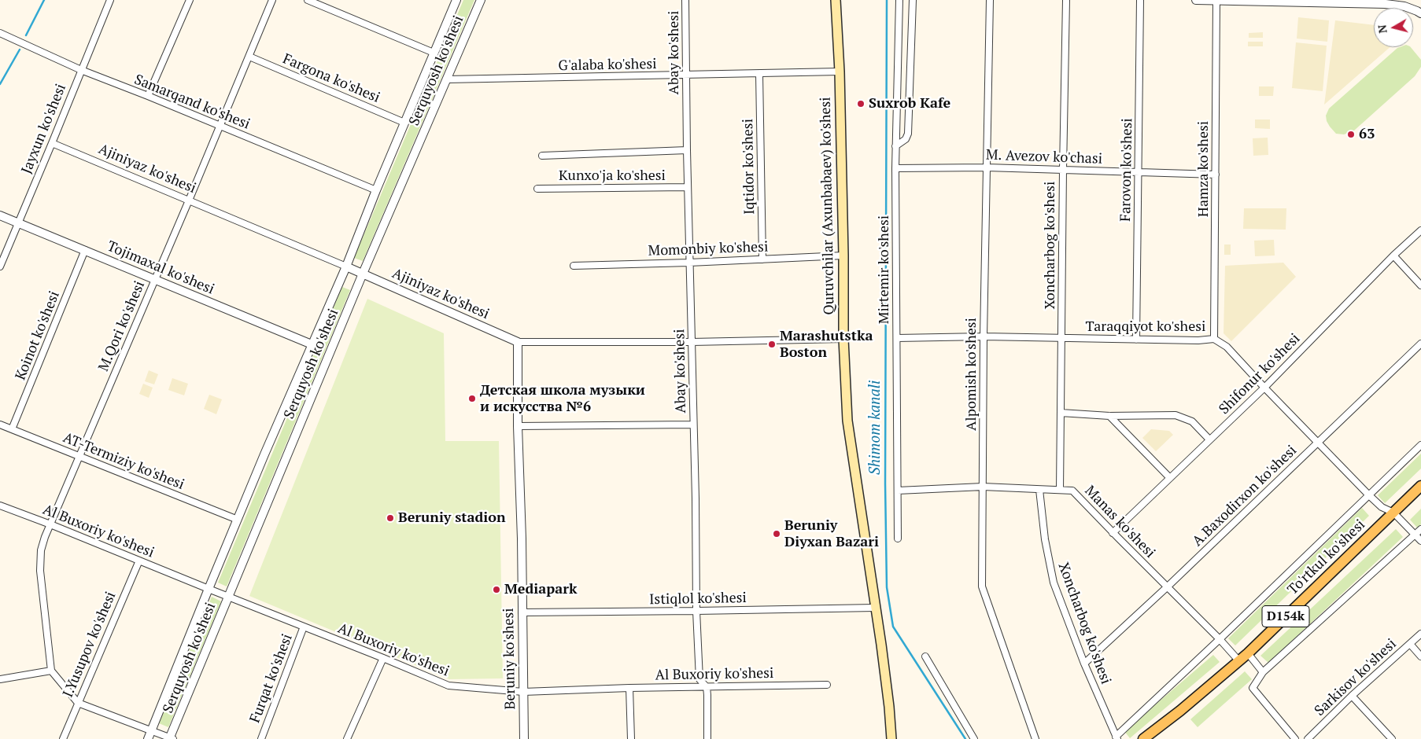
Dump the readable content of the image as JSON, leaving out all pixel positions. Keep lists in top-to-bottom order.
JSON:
{
  "streets": {
    "main road": ["Quruvchilar (Axunbabaev) ko'shesi", "To'rtkul ko'shesi", "D154k"],
    "street": [
      "Abay ko'shesi",
      "G'alaba ko'shesi",
      "Serquyosh ko'shesi",
      "Fargona ko'shesi",
      "Samarqand ko'shesi",
      "Jayxun ko'shesi",
      "M. Avezov ko'chasi",
      "Iqtidor ko'shesi",
      "Ajiniyaz ko'shesi",
      "Hamza ko'shesi",
      "Farovon ko'shesi",
      "Kunxo'ja ko'shesi",
      "Xoncharbog ko'shesi",
      "Momonbiy ko'shesi",
      "Tojimaxal ko'shesi",
      "Mirtemir ko'shesi",
      "M.Qori ko'shesi",
      "Taraqqiyot ko'shesi",
      "Koinot ko'shesi",
      "Alpomish ko'shesi",
      "Shifonur ko'shesi",
      "AT-Termiziy ko'shesi",
      "A.Baxodirxon ko'shesi",
      "Manas ko'shesi",
      "Al Buxoriy ko'shesi",
      "Istiqlol ko'shesi",
      "I.Yusupov ko'shesi",
      "Beruniy ko'shesi",
      "Sarkisov ko'shesi",
      "Furqat ko'shesi"
    ]
  },
  "crossings": [
    ["Abay ko'shesi", "G'alaba ko'shesi"],
    ["Abay ko'shesi", "Ajiniyaz ko'shesi"],
    ["Abay ko'shesi", "Kunxo'ja ko'shesi"],
    ["Abay ko'shesi", "Momonbiy ko'shesi"],
    ["Abay ko'shesi", "Al Buxoriy ko'shesi"],
    ["Abay ko'shesi", "Istiqlol ko'shesi"],
    ["G'alaba ko'shesi", "Serquyosh ko'shesi"],
    ["G'alaba ko'shesi", "Iqtidor ko'shesi"],
    ["G'alaba ko'shesi", "Quruvchilar (Axunbabaev) ko'shesi"],
    ["Serquyosh ko'shesi", "Fargona ko'shesi"],
    ["Serquyosh ko'shesi", "Samarqand ko'shesi"],
    ["Serquyosh ko'shesi", "Ajiniyaz ko'shesi"],
    ["Serquyosh ko'shesi", "Tojimaxal ko'shesi"],
    ["Serquyosh ko'shesi", "AT-Termiziy ko'shesi"],
    ["Serquyosh ko'shesi", "Al Buxoriy ko'shesi"],
    ["Fargona ko'shesi", "M.Qori ko'shesi"],
    ["Samarqand ko'shesi", "Jayxun ko'shesi"],
    ["Samarqand ko'shesi", "M.Qori ko'shesi"],
    ["Jayxun ko'shesi", "Ajiniyaz ko'shesi"],
    ["Jayxun ko'shesi", "Tojimaxal ko'shesi"],
    ["M. Avezov ko'chasi", "Hamza ko'shesi"],
    ["M. Avezov ko'chasi", "Farovon ko'shesi"],
    ["M. Avezov ko'chasi", "Xoncharbog ko'shesi"],
    ["M. Avezov ko'chasi", "Mirtemir ko'shesi"],
    ["M. Avezov ko'chasi", "Alpomish ko'shesi"],
    ["Iqtidor ko'shesi", "Momonbiy ko'shesi"],
    ["Ajiniyaz ko'shesi", "Quruvchilar (Axunbabaev) ko'shesi"],
    ["Ajiniyaz ko'shesi", "M.Qori ko'shesi"],
    ["Ajiniyaz ko'shesi", "Beruniy ko'shesi"],
    ["Hamza ko'shesi", "Taraqqiyot ko'shesi"],
    ["Farovon ko'shesi", "Taraqqiyot ko'shesi"],
    ["Quruvchilar (Axunbabaev) ko'shesi", "Momonbiy ko'shesi"],
    ["Quruvchilar (Axunbabaev) ko'shesi", "Istiqlol ko'shesi"],
    ["Xoncharbog ko'shesi", "Taraqqiyot ko'shesi"],
    ["Xoncharbog ko'shesi", "A.Baxodirxon ko'shesi"],
    ["Xoncharbog ko'shesi", "Manas ko'shesi"],
    ["Tojimaxal ko'shesi", "M.Qori ko'shesi"],
    ["Tojimaxal ko'shesi", "Koinot ko'shesi"],
    ["Mirtemir ko'shesi", "Taraqqiyot ko'shesi"],
    ["Mirtemir ko'shesi", "Manas ko'shesi"],
    ["M.Qori ko'shesi", "AT-Termiziy ko'shesi"],
    ["M.Qori ko'shesi", "Al Buxoriy ko'shesi"],
    ["Taraqqiyot ko'shesi", "Alpomish ko'shesi"],
    ["Taraqqiyot ko'shesi", "Shifonur ko'shesi"],
    ["Taraqqiyot ko'shesi", "A.Baxodirxon ko'shesi"],
    ["Taraqqiyot ko'shesi", "To'rtkul ko'shesi"],
    ["Koinot ko'shesi", "AT-Termiziy ko'shesi"],
    ["Alpomish ko'shesi", "Manas ko'shesi"],
    ["Shifonur ko'shesi", "Manas ko'shesi"],
    ["A.Baxodirxon ko'shesi", "Manas ko'shesi"],
    ["Manas ko'shesi", "To'rtkul ko'shesi"],
    ["Al Buxoriy ko'shesi", "I.Yusupov ko'shesi"],
    ["Al Buxoriy ko'shesi", "Beruniy ko'shesi"],
    ["Al Buxoriy ko'shesi", "Furqat ko'shesi"],
    ["Istiqlol ko'shesi", "Beruniy ko'shesi"]
  ],
  "water": ["Shimom kanali"],
  "places": [
    "Suxrob Kafe",
    "63",
    "Marashutstka Boston",
    "Детская школа музыки и искусства №6",
    "Beruniy stadion",
    "Beruniy Diyxan Bazari",
    "Mediapark"
  ],
  "north": "left"
}
